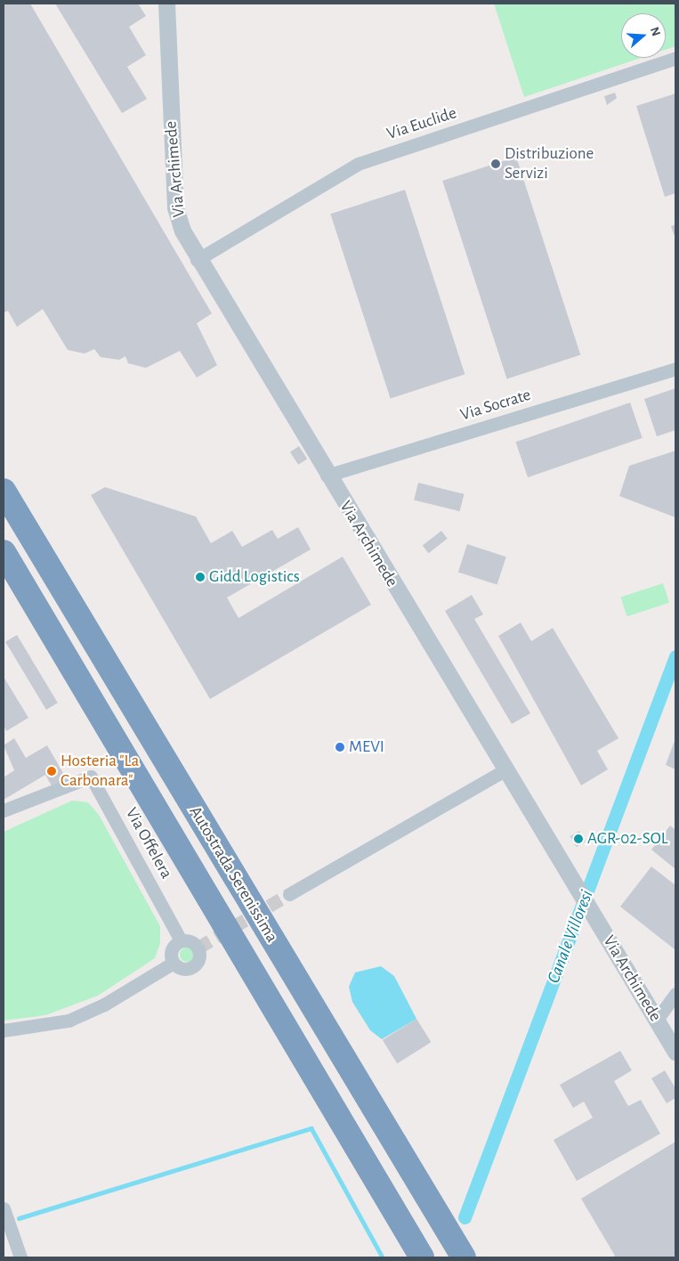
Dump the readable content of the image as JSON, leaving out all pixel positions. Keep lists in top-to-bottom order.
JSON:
{
  "streets": {
    "highway": ["Autostrada Serenissima"],
    "street": [
      "Via Euclide",
      "Via Archimede",
      "Via Socrate",
      "Via Offelera"
    ]
  },
  "crossings": [
    ["Via Euclide", "Via Archimede"],
    ["Via Archimede", "Via Socrate"]
  ],
  "water": ["Canale Villoresi"],
  "places": [
    "Distribuzione Servizi",
    "Gidd Logistics",
    "MEVI",
    "Hosteria \"La Carbonara\"",
    "AGR-02-SOL"
  ],
  "north": "right"
}
